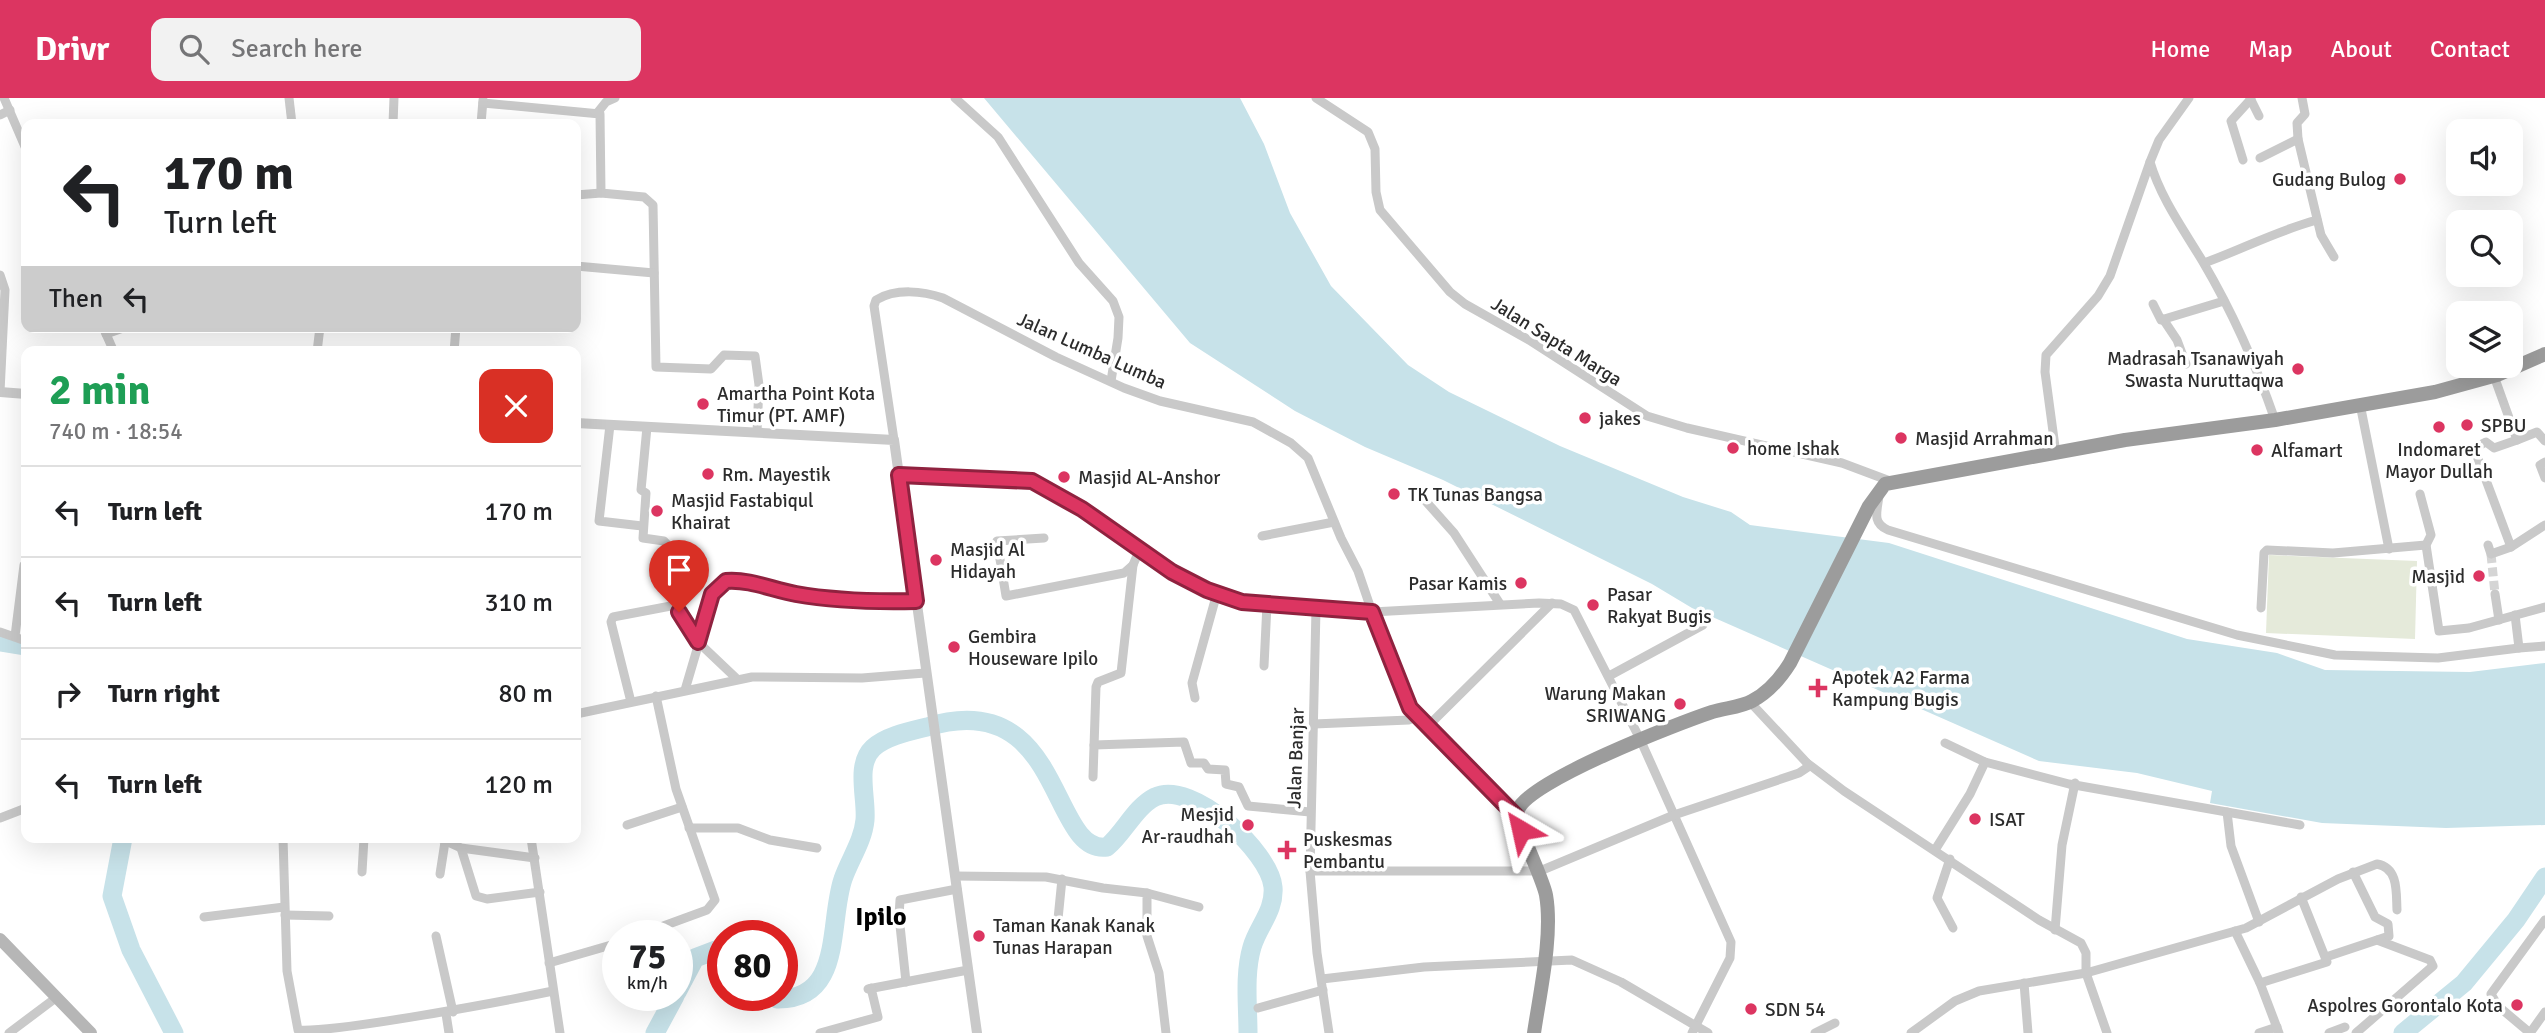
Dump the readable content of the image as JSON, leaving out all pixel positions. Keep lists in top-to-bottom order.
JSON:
{
  "streets": {
    "street": ["Jalan Sapta Marga", "Jalan Lumba Lumba", "Jalan Banjar"]
  },
  "districts": ["Ipilo"],
  "places": {
    "other": [
      "Gudang Bulog",
      "Madrasah Tsanawiyah Swasta Nuruttaqwa",
      "Amartha Point Kota Timur (PT. AMF)",
      "jakes",
      "SPBU",
      "Indomaret Mayor Dullah",
      "Masjid Arrahman",
      "home Ishak",
      "Alfamart",
      "Rm. Mayestik",
      "Masjid AL-Anshor",
      "TK Tunas Bangsa",
      "Masjid Fastabiqul Khairat",
      "Masjid Al Hidayah",
      "Masjid",
      "Pasar Kamis",
      "Pasar Rakyat Bugis",
      "Gembira Houseware Ipilo",
      "Warung Makan SRIWANG",
      "ISAT",
      "Mesjid Ar-raudhah",
      "Taman Kanak Kanak Tunas Harapan",
      "Aspolres Gorontalo Kota",
      "SDN 54"
    ],
    "health": ["Apotek A2 Farma Kampung Bugis", "Puskesmas Pembantu"]
  },
  "page": {
    "header": "Drivr",
    "search": "Search here",
    "nav": [
      "Home",
      "Map",
      "About",
      "Contact"
    ],
    "turn": ["170 m", "Turn left"],
    "then": "Then",
    "heading": ["2 min", "740 m · 18:54"],
    "list": [
      {
        "name": "Turn left",
        "value": "170 m"
      },
      {
        "name": "Turn left",
        "value": "310 m"
      },
      {
        "name": "Turn right",
        "value": "80 m"
      },
      {
        "name": "Turn left",
        "value": "120 m"
      }
    ],
    "speed": "75 km/h",
    "limit": "80"
  }
}
